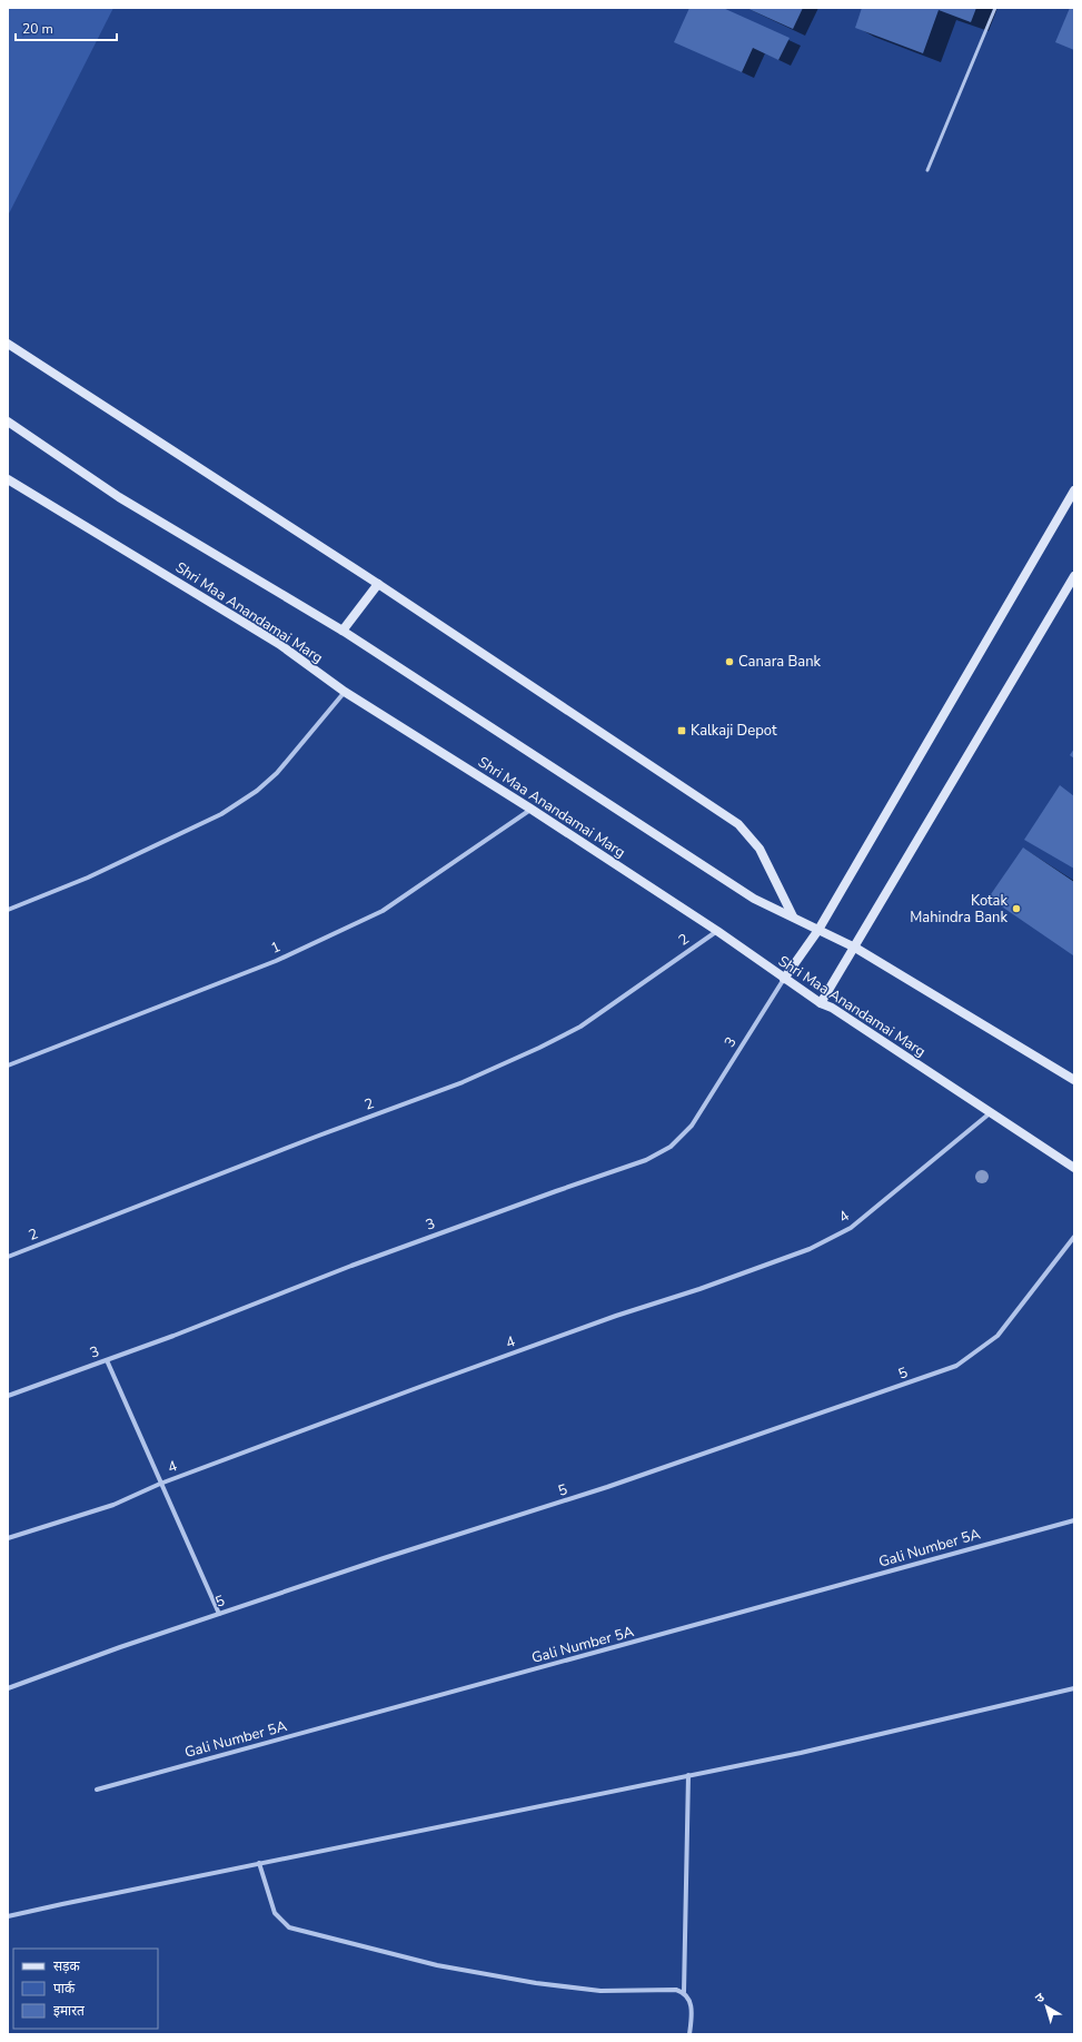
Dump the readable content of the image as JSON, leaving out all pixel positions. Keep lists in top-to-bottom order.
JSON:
{
  "streets": {
    "main road": ["Shri Maa Anandamai Marg"],
    "street": [
      "2",
      "1",
      "3",
      "4",
      "5",
      "Gali Number 5A"
    ]
  },
  "crossings": [
    ["Shri Maa Anandamai Marg", "2"],
    ["Shri Maa Anandamai Marg", "1"],
    ["Shri Maa Anandamai Marg", "3"],
    ["Shri Maa Anandamai Marg", "4"]
  ],
  "places": {
    "other": ["Canara Bank", "Kotak Mahindra Bank"],
    "transit": ["Kalkaji Depot"]
  },
  "legend": ["सड़क", "पार्क", "इमारत"],
  "scale_bar": "20 m",
  "north": "top left"
}
